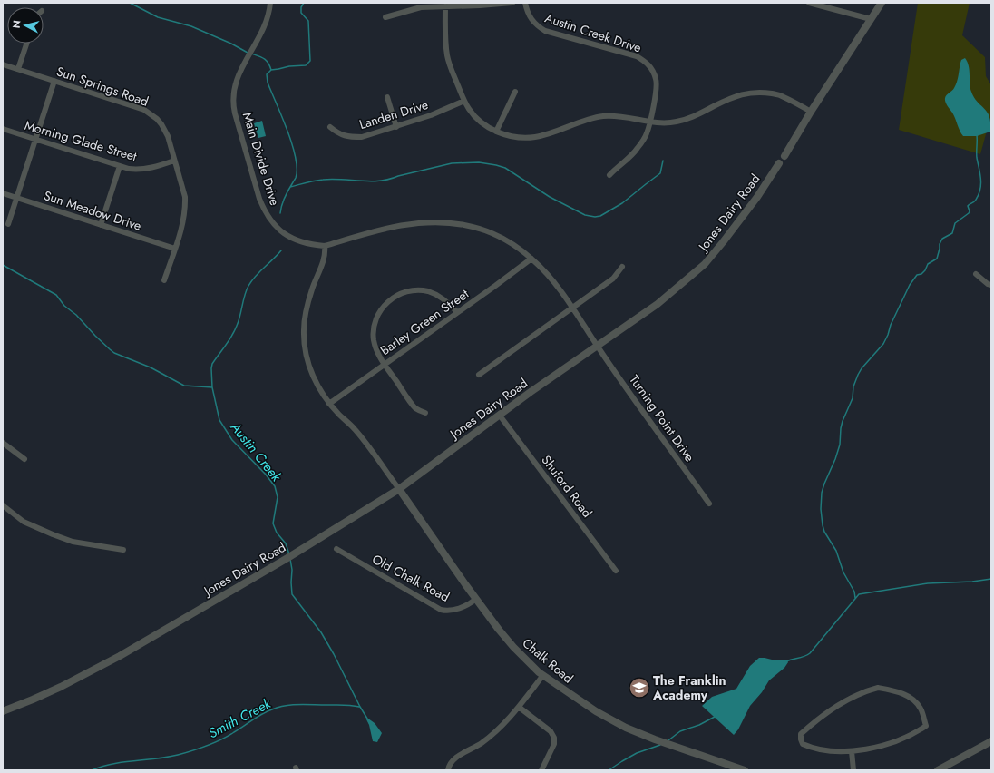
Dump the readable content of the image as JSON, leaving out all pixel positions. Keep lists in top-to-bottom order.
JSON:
{
  "streets": {
    "street": [
      "Austin Creek Drive",
      "Sun Springs Road",
      "Landen Drive",
      "Morning Glade Street",
      "Main Divide Drive",
      "Sun Meadow Drive",
      "Jones Dairy Road",
      "Barley Green Street",
      "Turning Point Drive",
      "Shuford Road",
      "Old Chalk Road",
      "Chalk Road"
    ]
  },
  "crossings": [
    ["Sun Springs Road", "Morning Glade Street"],
    ["Sun Springs Road", "Sun Meadow Drive"],
    ["Main Divide Drive", "Jones Dairy Road"],
    ["Main Divide Drive", "Barley Green Street"],
    ["Main Divide Drive", "Turning Point Drive"],
    ["Jones Dairy Road", "Turning Point Drive"],
    ["Jones Dairy Road", "Shuford Road"],
    ["Jones Dairy Road", "Chalk Road"],
    ["Old Chalk Road", "Chalk Road"]
  ],
  "water": ["Austin Creek", "Smith Creek"],
  "places": {
    "school or university": ["The Franklin Academy"]
  },
  "north": "left"
}
